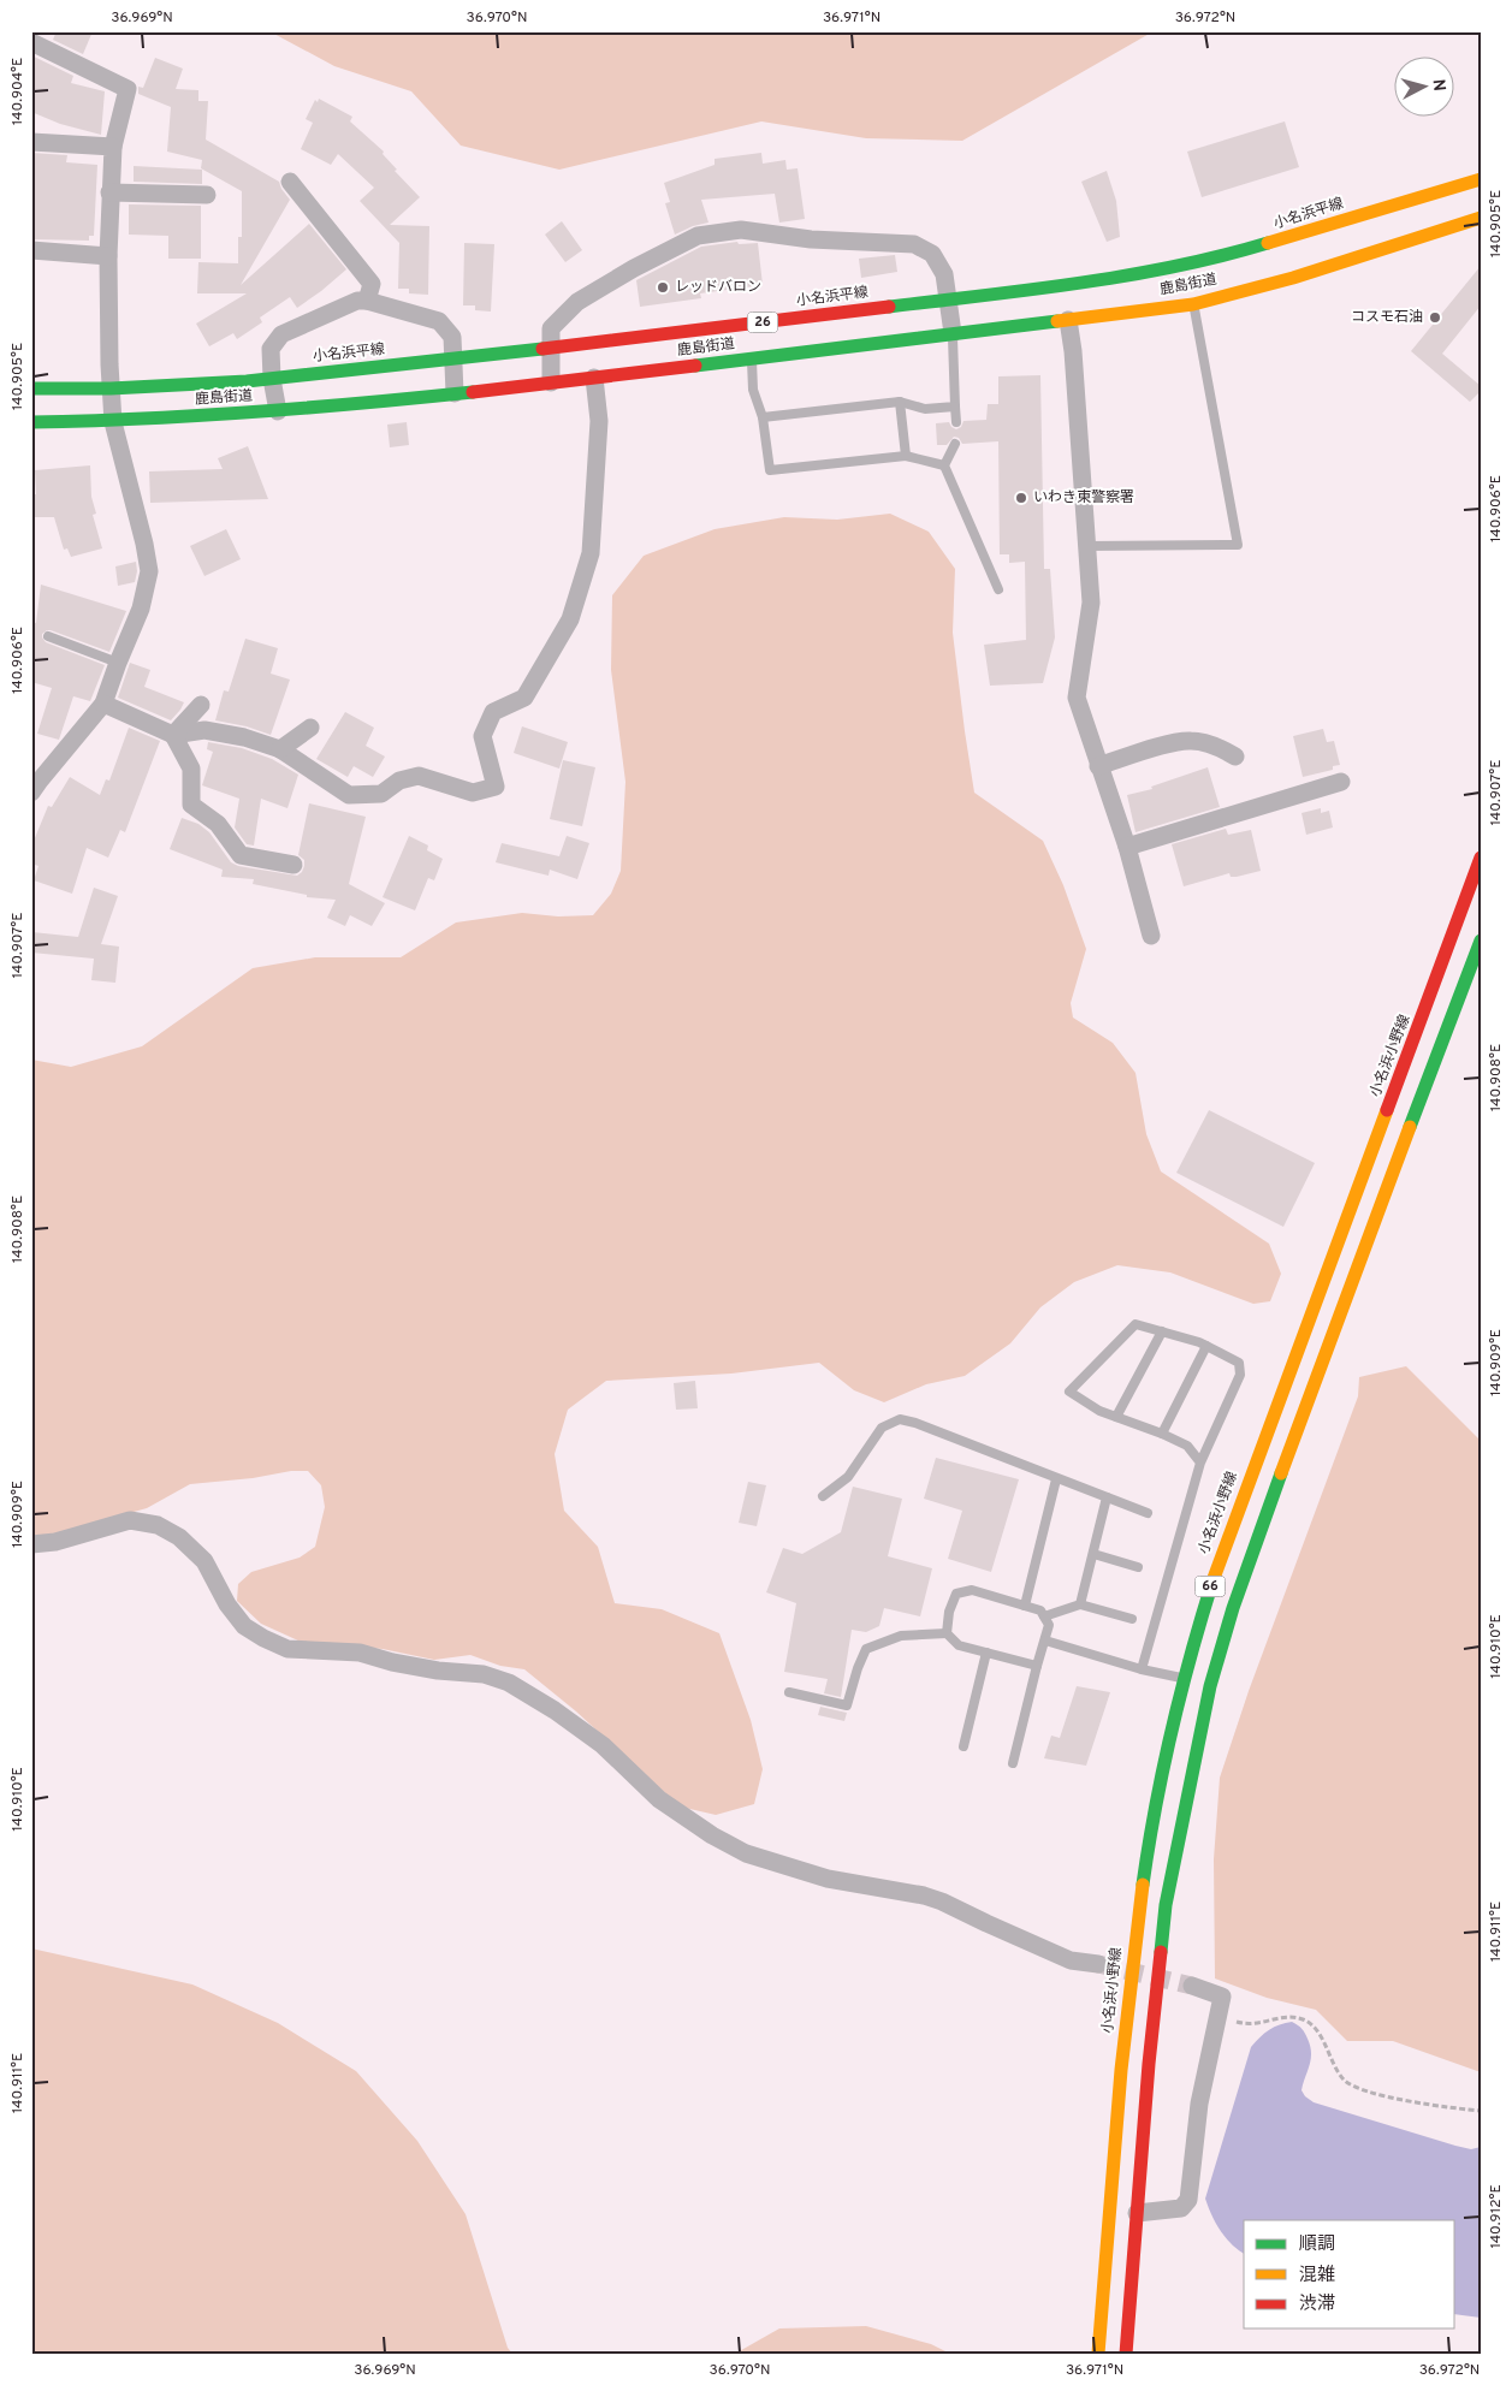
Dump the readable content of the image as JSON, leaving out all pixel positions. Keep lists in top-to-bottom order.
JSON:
{
  "streets": {
    "main road": [
      "小名浜平線",
      "鹿島街道",
      "26",
      "小名浜小野線",
      "66"
    ]
  },
  "places": ["レッドバロン", "コスモ石油", "いわき東警察署"],
  "legend": ["順調", "混雑", "渋滞"],
  "north": "right",
  "coordinates": [
    "36.969°N",
    "36.970°N",
    "36.971°N",
    "36.972°N",
    "140.904°E",
    "140.905°E",
    "140.906°E",
    "140.907°E",
    "140.908°E",
    "140.909°E",
    "140.910°E",
    "140.911°E",
    "140.912°E"
  ]
}
